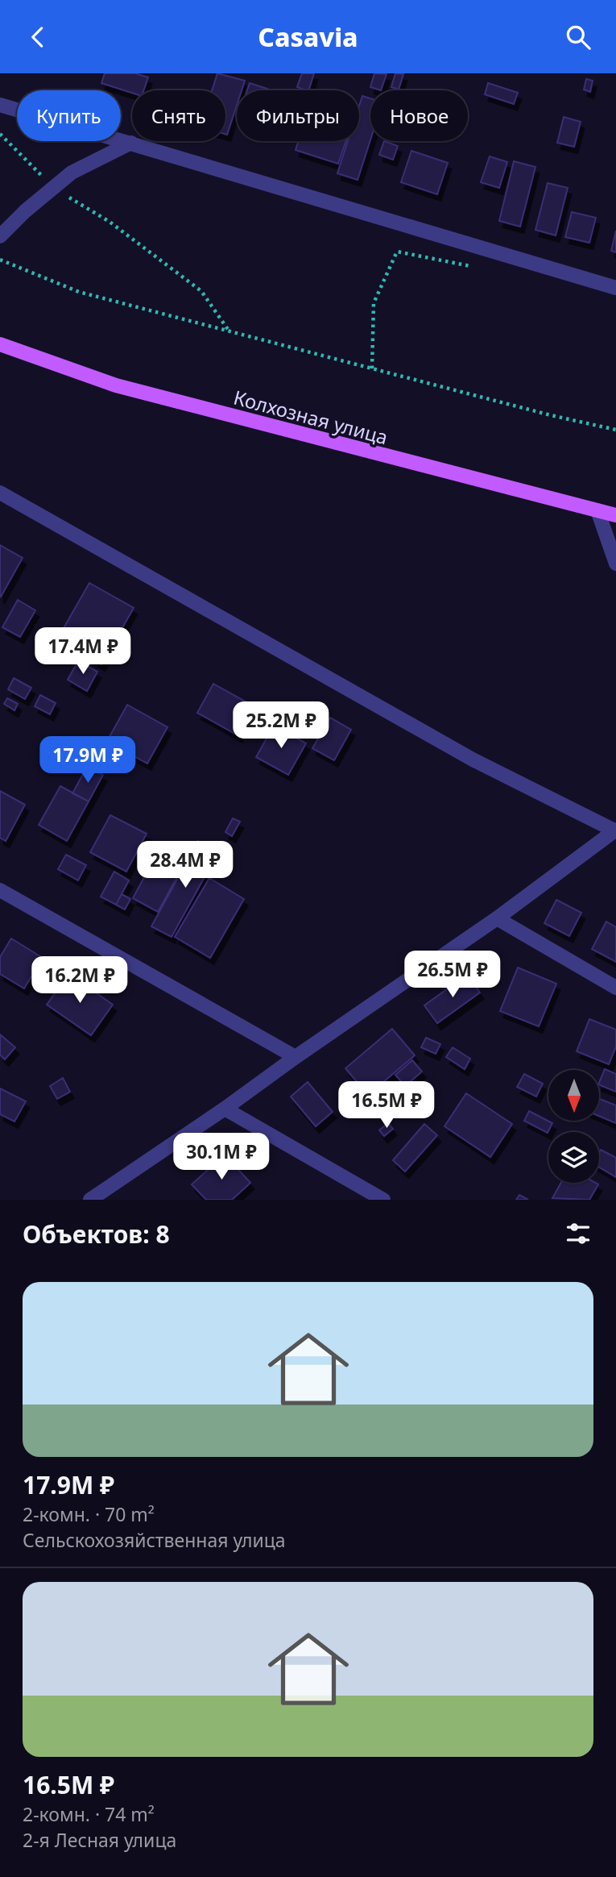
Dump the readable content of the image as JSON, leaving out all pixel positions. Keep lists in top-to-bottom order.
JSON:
{
  "streets": {
    "main road": ["Колхозная улица"]
  },
  "north": "bottom",
  "page": {
    "header": "Casavia",
    "chip": [
      "Купить",
      "Снять",
      "Фильтры",
      "Новое"
    ],
    "price": [
      "17.4M ₽",
      "25.2M ₽",
      "17.9M ₽",
      "28.4M ₽",
      "26.5M ₽",
      "16.2M ₽",
      "16.5M ₽",
      "30.1M ₽"
    ],
    "heading": "Объектов: 8",
    "list": [
      {
        "name": "17.9M ₽",
        "note": "2-комн. · 70 m² · Сельскохозяйственная улица"
      },
      {
        "name": "16.5M ₽",
        "note": "2-комн. · 74 m² · 2-я Лесная улица"
      }
    ]
  }
}
